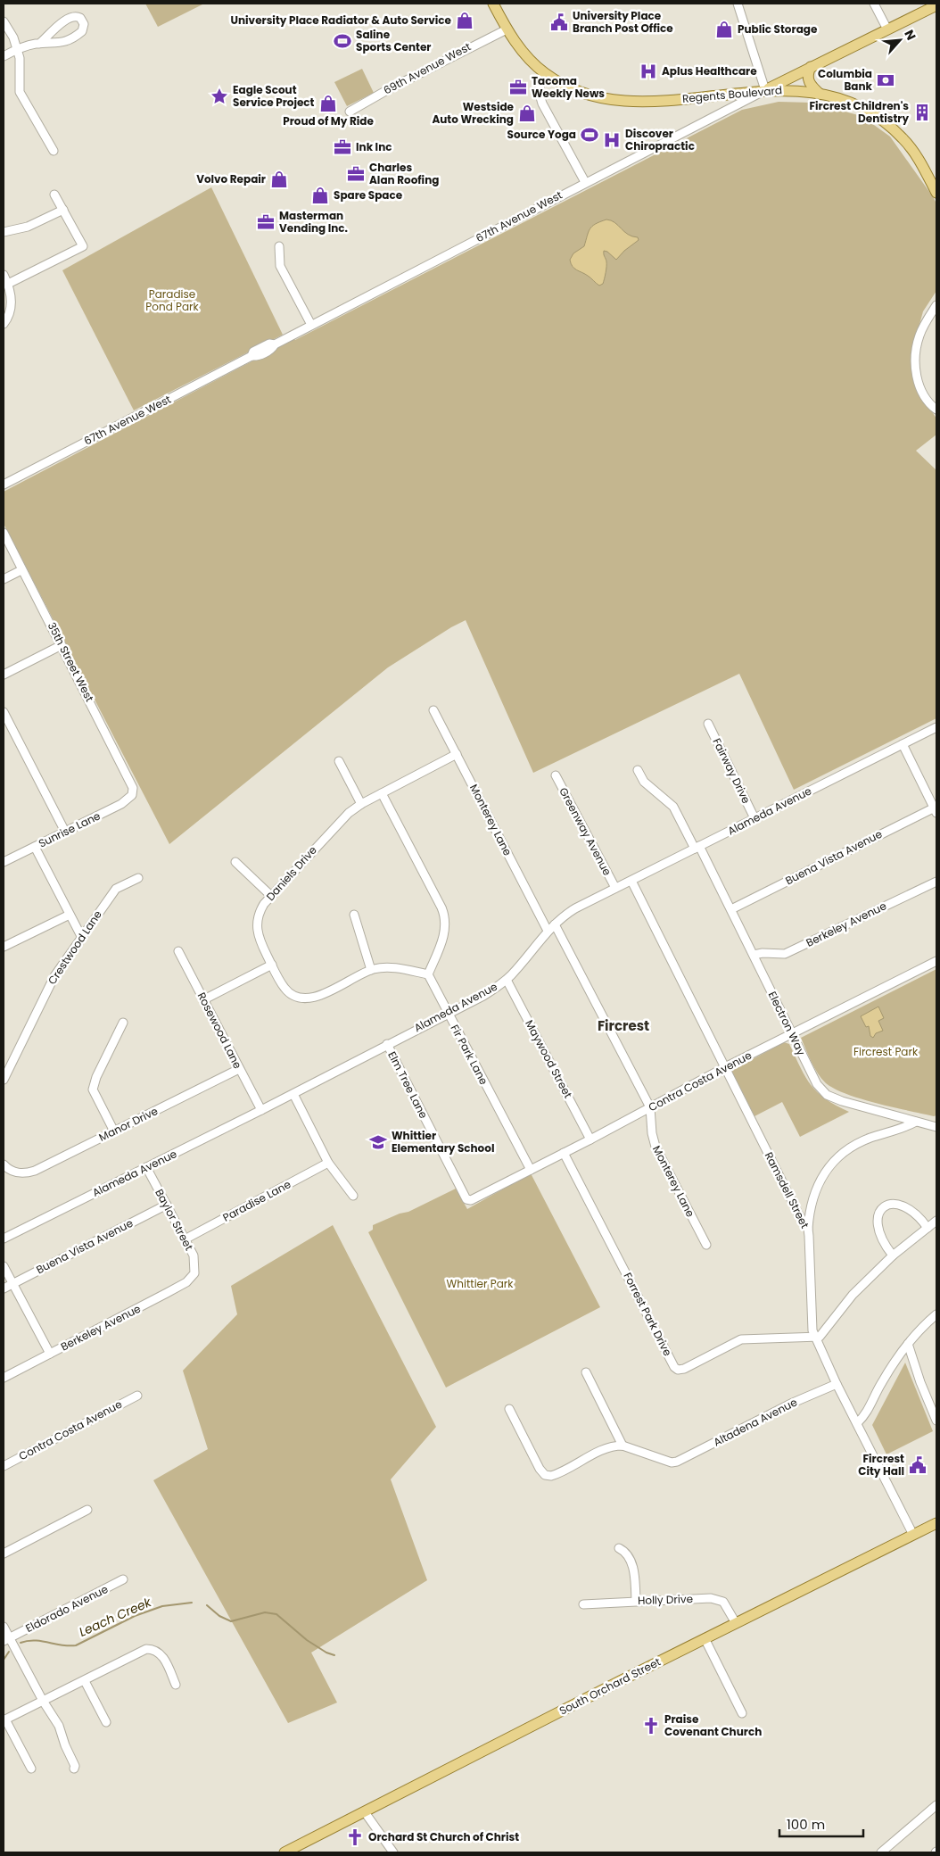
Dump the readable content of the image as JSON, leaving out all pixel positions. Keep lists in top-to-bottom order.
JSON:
{
  "streets": {
    "main road": ["Regents Boulevard", "South Orchard Street"],
    "street": [
      "69th Avenue West",
      "67th Avenue West",
      "35th Street West",
      "Fairway Drive",
      "Alameda Avenue",
      "Monterey Lane",
      "Sunrise Lane",
      "Greenway Avenue",
      "Buena Vista Avenue",
      "Daniels Drive",
      "Berkeley Avenue",
      "Crestwood Lane",
      "Electron Way",
      "Rosewood Lane",
      "Fir Park Lane",
      "Maywood Street",
      "Contra Costa Avenue",
      "Elm Tree Lane",
      "Manor Drive",
      "Ramsdell Street",
      "Paradise Lane",
      "Baylor Street",
      "Forrest Park Drive",
      "Altadena Avenue",
      "Holly Drive",
      "Eldorado Avenue"
    ]
  },
  "crossings": [
    ["69th Avenue West", "Regents Boulevard"],
    ["Regents Boulevard", "67th Avenue West"],
    ["35th Street West", "Sunrise Lane"],
    ["Fairway Drive", "Alameda Avenue"],
    ["Alameda Avenue", "Monterey Lane"],
    ["Alameda Avenue", "Greenway Avenue"],
    ["Alameda Avenue", "Electron Way"],
    ["Alameda Avenue", "Rosewood Lane"],
    ["Alameda Avenue", "Fir Park Lane"],
    ["Alameda Avenue", "Maywood Street"],
    ["Alameda Avenue", "Elm Tree Lane"],
    ["Alameda Avenue", "Ramsdell Street"],
    ["Alameda Avenue", "Baylor Street"],
    ["Monterey Lane", "Daniels Drive"],
    ["Monterey Lane", "Contra Costa Avenue"],
    ["Buena Vista Avenue", "Electron Way"],
    ["Buena Vista Avenue", "Baylor Street"],
    ["Daniels Drive", "Fir Park Lane"],
    ["Berkeley Avenue", "Electron Way"],
    ["Berkeley Avenue", "Baylor Street"],
    ["Electron Way", "Contra Costa Avenue"],
    ["Rosewood Lane", "Manor Drive"],
    ["Fir Park Lane", "Contra Costa Avenue"],
    ["Maywood Street", "Contra Costa Avenue"],
    ["Contra Costa Avenue", "Elm Tree Lane"],
    ["Contra Costa Avenue", "Ramsdell Street"],
    ["Contra Costa Avenue", "Forrest Park Drive"],
    ["Ramsdell Street", "Forrest Park Drive"],
    ["Ramsdell Street", "Altadena Avenue"],
    ["Ramsdell Street", "South Orchard Street"],
    ["Paradise Lane", "Baylor Street"],
    ["Holly Drive", "South Orchard Street"]
  ],
  "districts": ["Fircrest"],
  "water": ["Leach Creek"],
  "parks": ["Paradise Pond Park", "Fircrest Park", "Whittier Park"],
  "places": {
    "shop": [
      "University Place Radiator & Auto Service",
      "Public Storage",
      "Proud of My Ride",
      "Westside Auto Wrecking",
      "Volvo Repair",
      "Spare Space"
    ],
    "public building": ["University Place Branch Post Office", "Fircrest City Hall"],
    "sports": ["Saline Sports Center", "Source Yoga"],
    "hospital": ["Aplus Healthcare", "Discover Chiropractic"],
    "bank": ["Columbia Bank"],
    "office": [
      "Tacoma Weekly News",
      "Ink Inc",
      "Charles Alan Roofing",
      "Masterman Vending Inc."
    ],
    "place": ["Eagle Scout Service Project"],
    "building": ["Fircrest Children's Dentistry"],
    "school or university": ["Whittier Elementary School"],
    "church": ["Praise Covenant Church", "Orchard St Church of Christ"]
  },
  "scale_bar": "100 m",
  "north": "top right"
}
